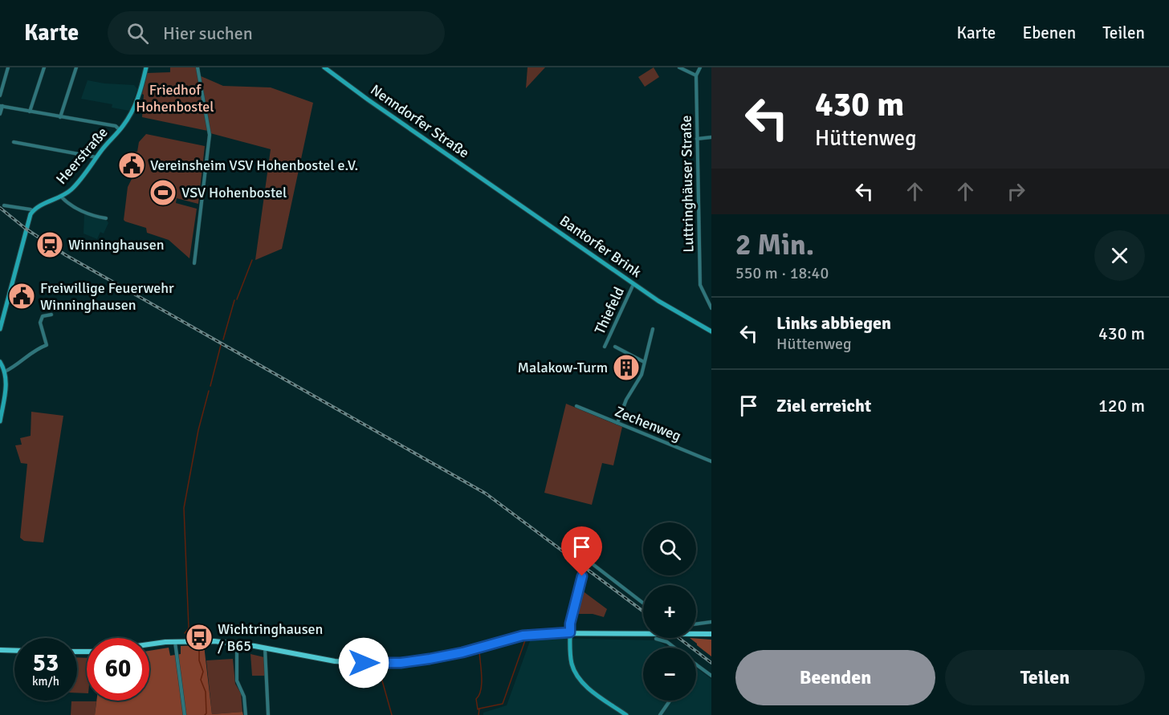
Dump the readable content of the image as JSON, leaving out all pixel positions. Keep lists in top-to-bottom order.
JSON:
{
  "streets": {
    "street": [
      "Nenndorfer Straße",
      "Heerstraße",
      "Luttringhäuser Straße",
      "Bantorfer Brink",
      "Thiefeld",
      "Zechenweg"
    ]
  },
  "crossings": [
    ["Nenndorfer Straße", "Bantorfer Brink"],
    ["Bantorfer Brink", "Thiefeld"]
  ],
  "parks": ["Friedhof Hohenbostel"],
  "places": {
    "public building": ["Vereinsheim VSV Hohenbostel e.V.", "Freiwillige Feuerwehr Winninghausen"],
    "sports": ["VSV Hohenbostel"],
    "station": ["Winninghausen"],
    "building": ["Malakow-Turm"],
    "bus stop": ["Wichtringhausen / B65"]
  },
  "page": {
    "header": "Karte",
    "search": "Hier suchen",
    "nav": ["Karte", "Ebenen", "Teilen"],
    "turn": ["430 m", "Hüttenweg"],
    "heading": ["2 Min.", "550 m · 18:40"],
    "list": [
      {
        "name": "Links abbiegen",
        "note": "Hüttenweg",
        "value": "430 m"
      },
      {
        "name": "Ziel erreicht",
        "value": "120 m"
      }
    ],
    "map_buttons": ["+", "−"],
    "speed": "53 km/h",
    "limit": "60",
    "buttons": ["Beenden", "Teilen"]
  }
}
